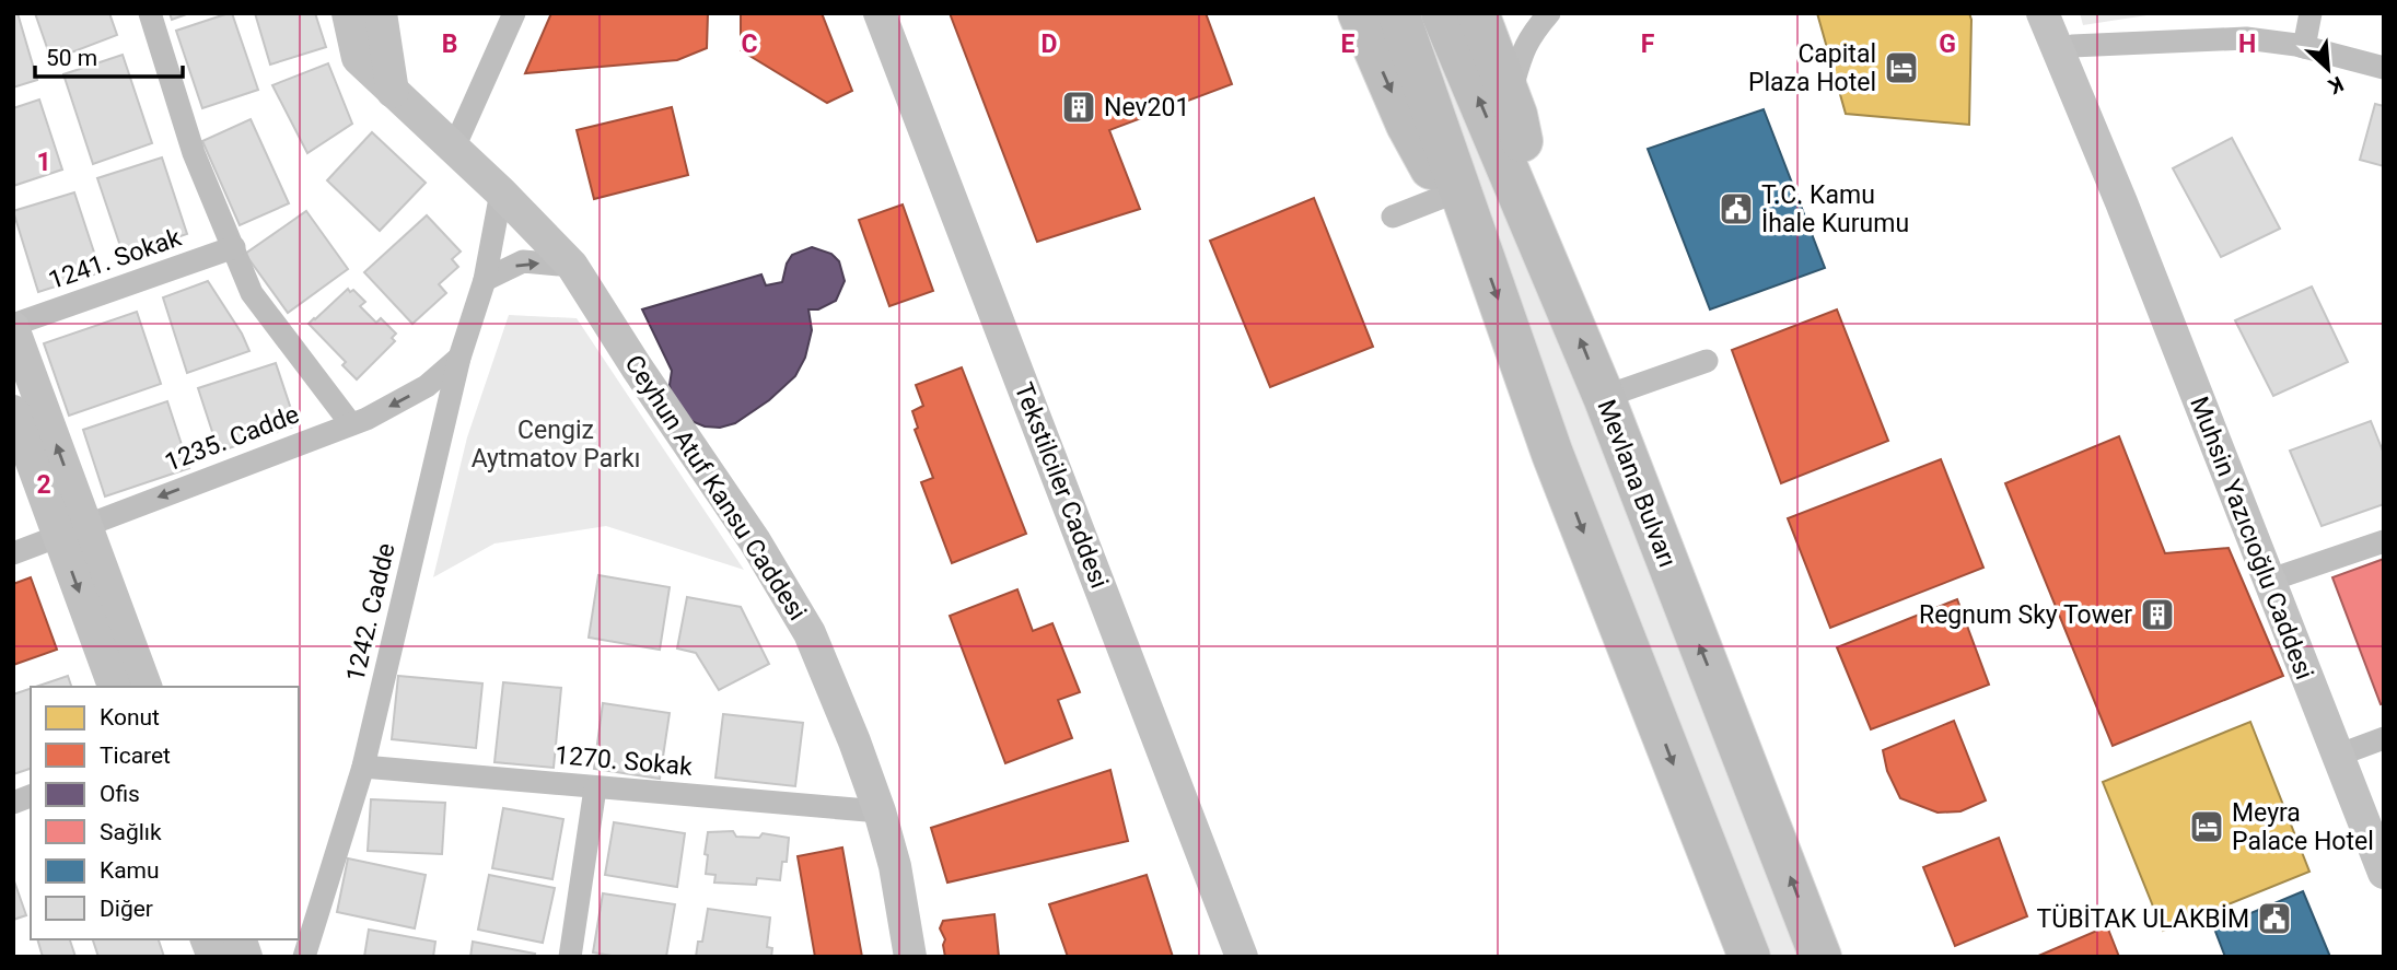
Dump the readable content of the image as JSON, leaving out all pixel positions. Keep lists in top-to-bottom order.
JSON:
{
  "streets": {
    "highway": ["Mevlana Bulvarı"],
    "main road": ["Tekstilciler Caddesi", "Ceyhun Atuf Kansu Caddesi", "Muhsin Yazıcıoğlu Caddesi"],
    "street": [
      "1241. Sokak",
      "1235. Cadde",
      "1242. Cadde",
      "1270. Sokak"
    ]
  },
  "crossings": [
    ["1235. Cadde", "1242. Cadde"],
    ["Ceyhun Atuf Kansu Caddesi", "1242. Cadde"],
    ["Ceyhun Atuf Kansu Caddesi", "1270. Sokak"],
    ["1242. Cadde", "1270. Sokak"]
  ],
  "one_way": ["1235. Cadde"],
  "parks": ["Cengiz Aytmatov Parkı"],
  "places": {
    "hotel": ["Capital Plaza Hotel", "Meyra Palace Hotel"],
    "building": ["Nev201", "Regnum Sky Tower"],
    "public building": ["T.C. Kamu İhale Kurumu", "TÜBİTAK ULAKBİM"]
  },
  "legend": [
    "Konut",
    "Ticaret",
    "Ofis",
    "Sağlık",
    "Kamu",
    "Diğer"
  ],
  "scale_bar": "50 m",
  "north": "bottom right",
  "grid": {
    "columns": [
      "B",
      "C",
      "D",
      "E",
      "F",
      "G",
      "H"
    ],
    "rows": ["1", "2"]
  }
}
